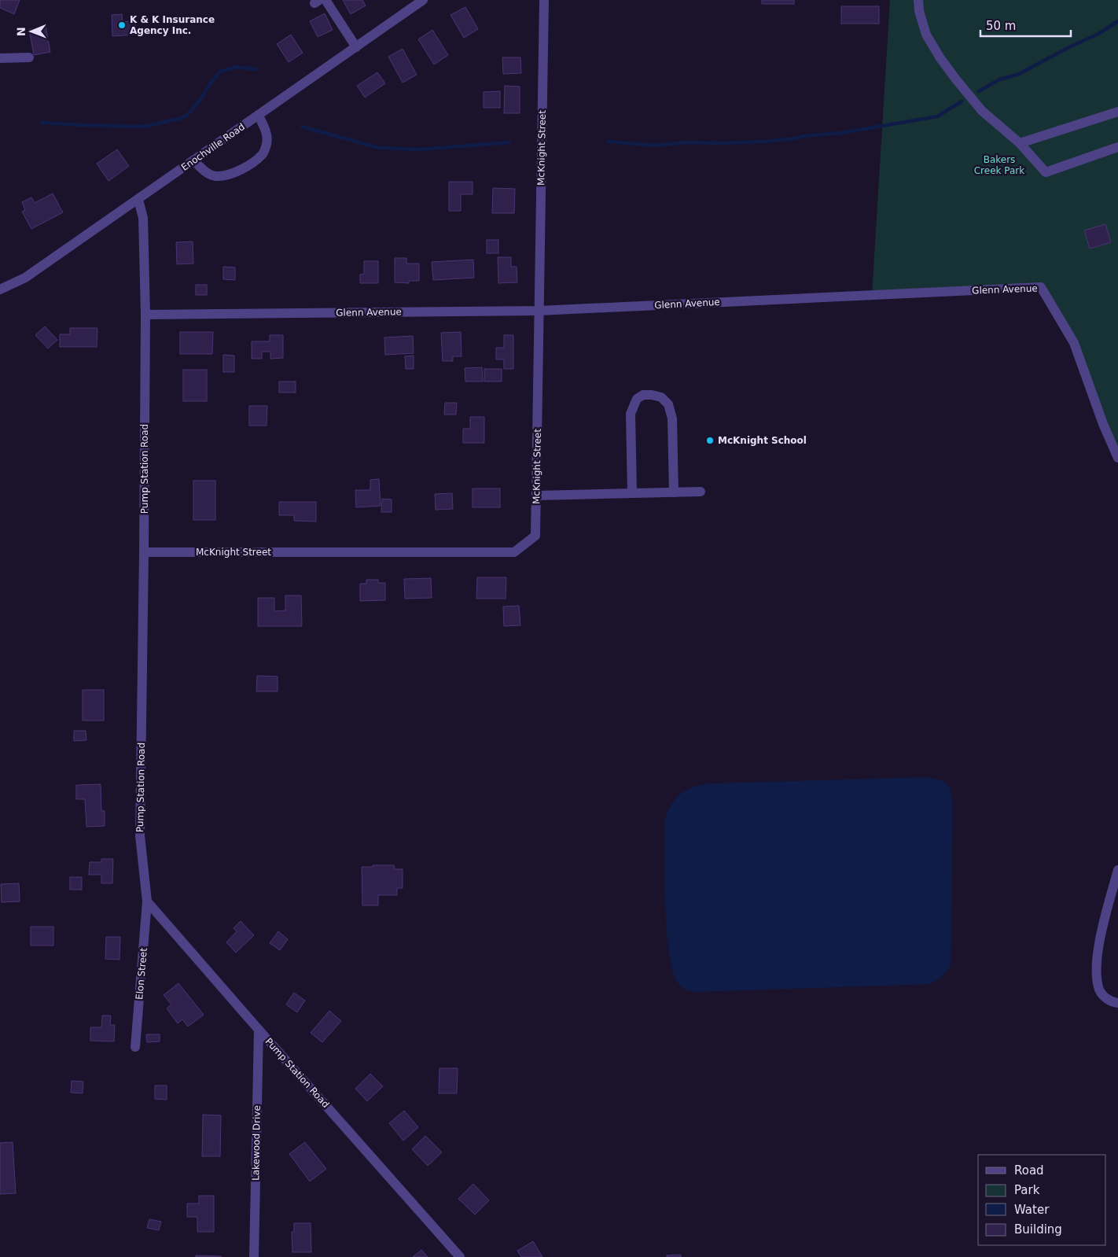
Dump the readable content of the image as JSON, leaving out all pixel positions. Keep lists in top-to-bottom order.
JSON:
{
  "streets": {
    "street": [
      "Enochville Road",
      "McKnight Street",
      "Glenn Avenue",
      "Pump Station Road",
      "Elon Street",
      "Lakewood Drive"
    ]
  },
  "crossings": [
    ["Enochville Road", "Pump Station Road"],
    ["McKnight Street", "Glenn Avenue"],
    ["McKnight Street", "Pump Station Road"],
    ["Glenn Avenue", "Pump Station Road"],
    ["Pump Station Road", "Elon Street"],
    ["Pump Station Road", "Lakewood Drive"]
  ],
  "parks": ["Bakers Creek Park"],
  "places": ["K & K Insurance Agency Inc.", "McKnight School"],
  "legend": [
    "Road",
    "Park",
    "Water",
    "Building"
  ],
  "scale_bar": "50 m",
  "north": "left"
}
